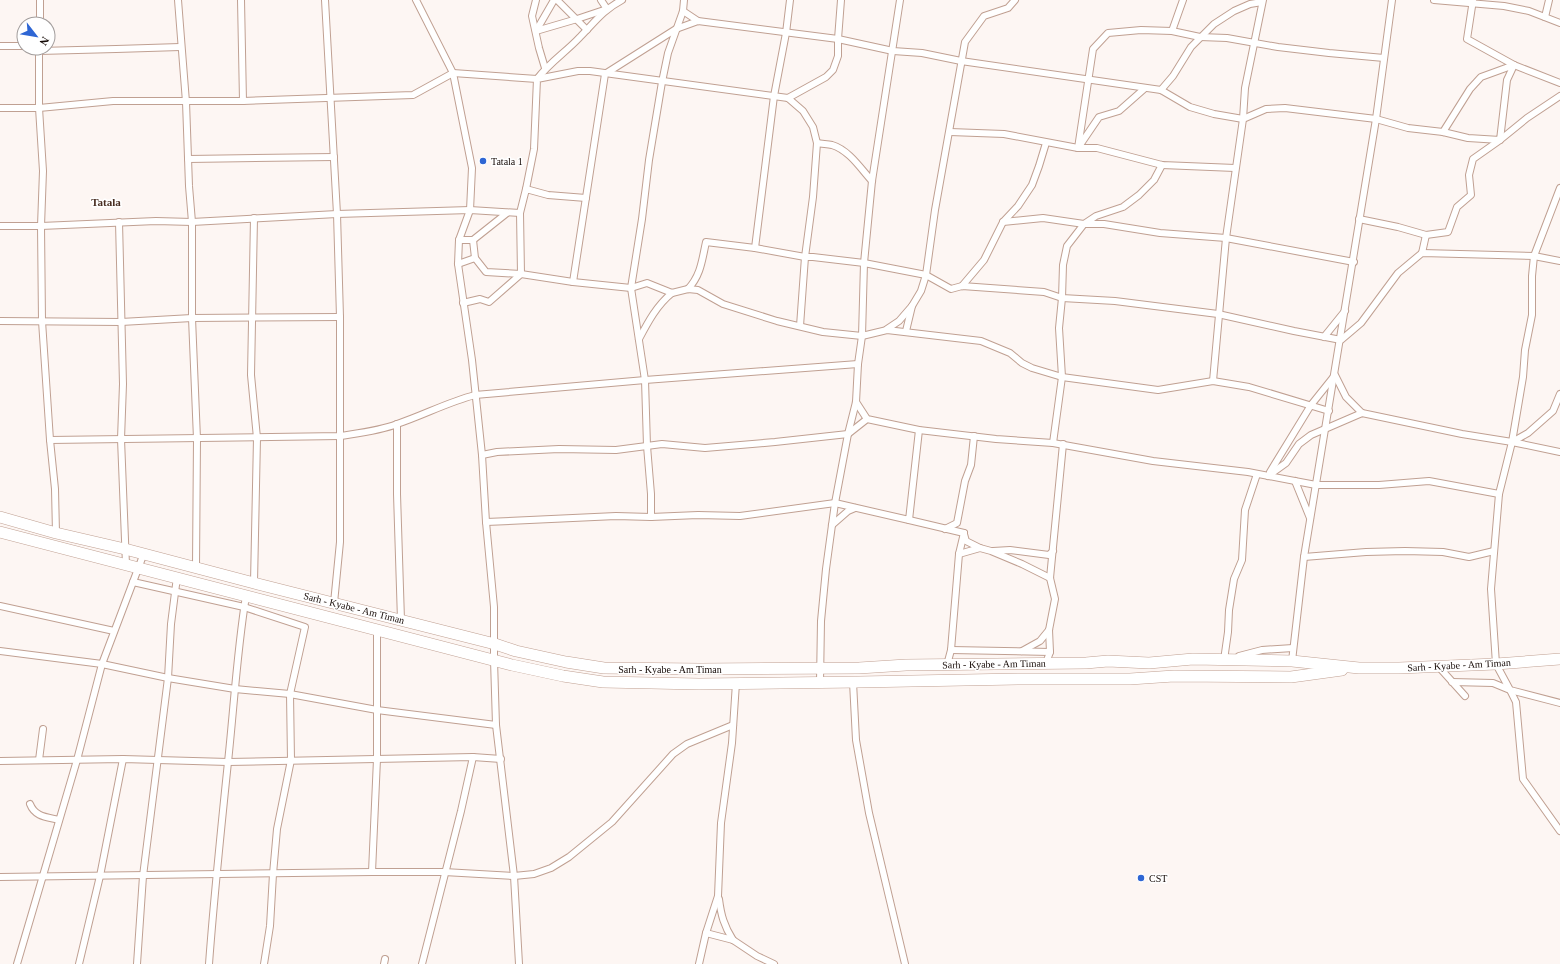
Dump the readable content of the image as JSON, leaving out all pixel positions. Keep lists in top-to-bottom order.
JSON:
{
  "streets": {
    "highway": ["Sarh - Kyabe - Am Timan"]
  },
  "districts": ["Tatala"],
  "places": ["Tatala 1", "CST"],
  "north": "bottom right"
}
